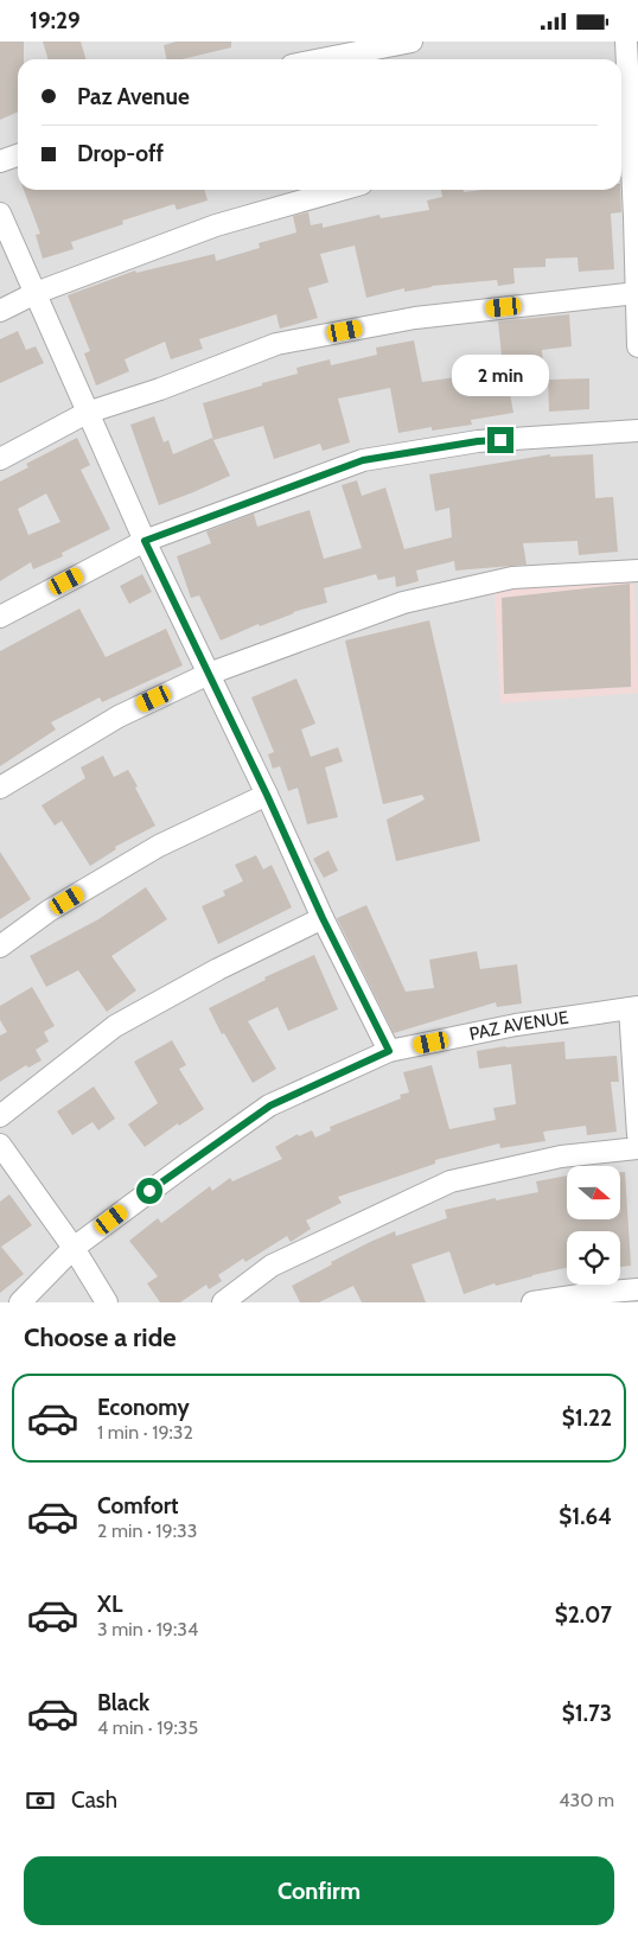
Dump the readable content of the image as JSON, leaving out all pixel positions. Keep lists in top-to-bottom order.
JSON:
{
  "streets": {
    "street": ["PAZ AVENUE"]
  },
  "north": "right",
  "page": {
    "status": "19:29",
    "banner": ["Paz Avenue", "Drop-off"],
    "bubble": "2 min",
    "heading": "Choose a ride",
    "list": [
      {
        "name": "Economy",
        "note": "1 min · 19:32",
        "value": "$1.22"
      },
      {
        "name": "Comfort",
        "note": "2 min · 19:33",
        "value": "$1.64"
      },
      {
        "name": "XL",
        "note": "3 min · 19:34",
        "value": "$2.07"
      },
      {
        "name": "Black",
        "note": "4 min · 19:35",
        "value": "$1.73"
      }
    ],
    "pay": ["Cash", "430 m"],
    "buttons": "Confirm"
  }
}
